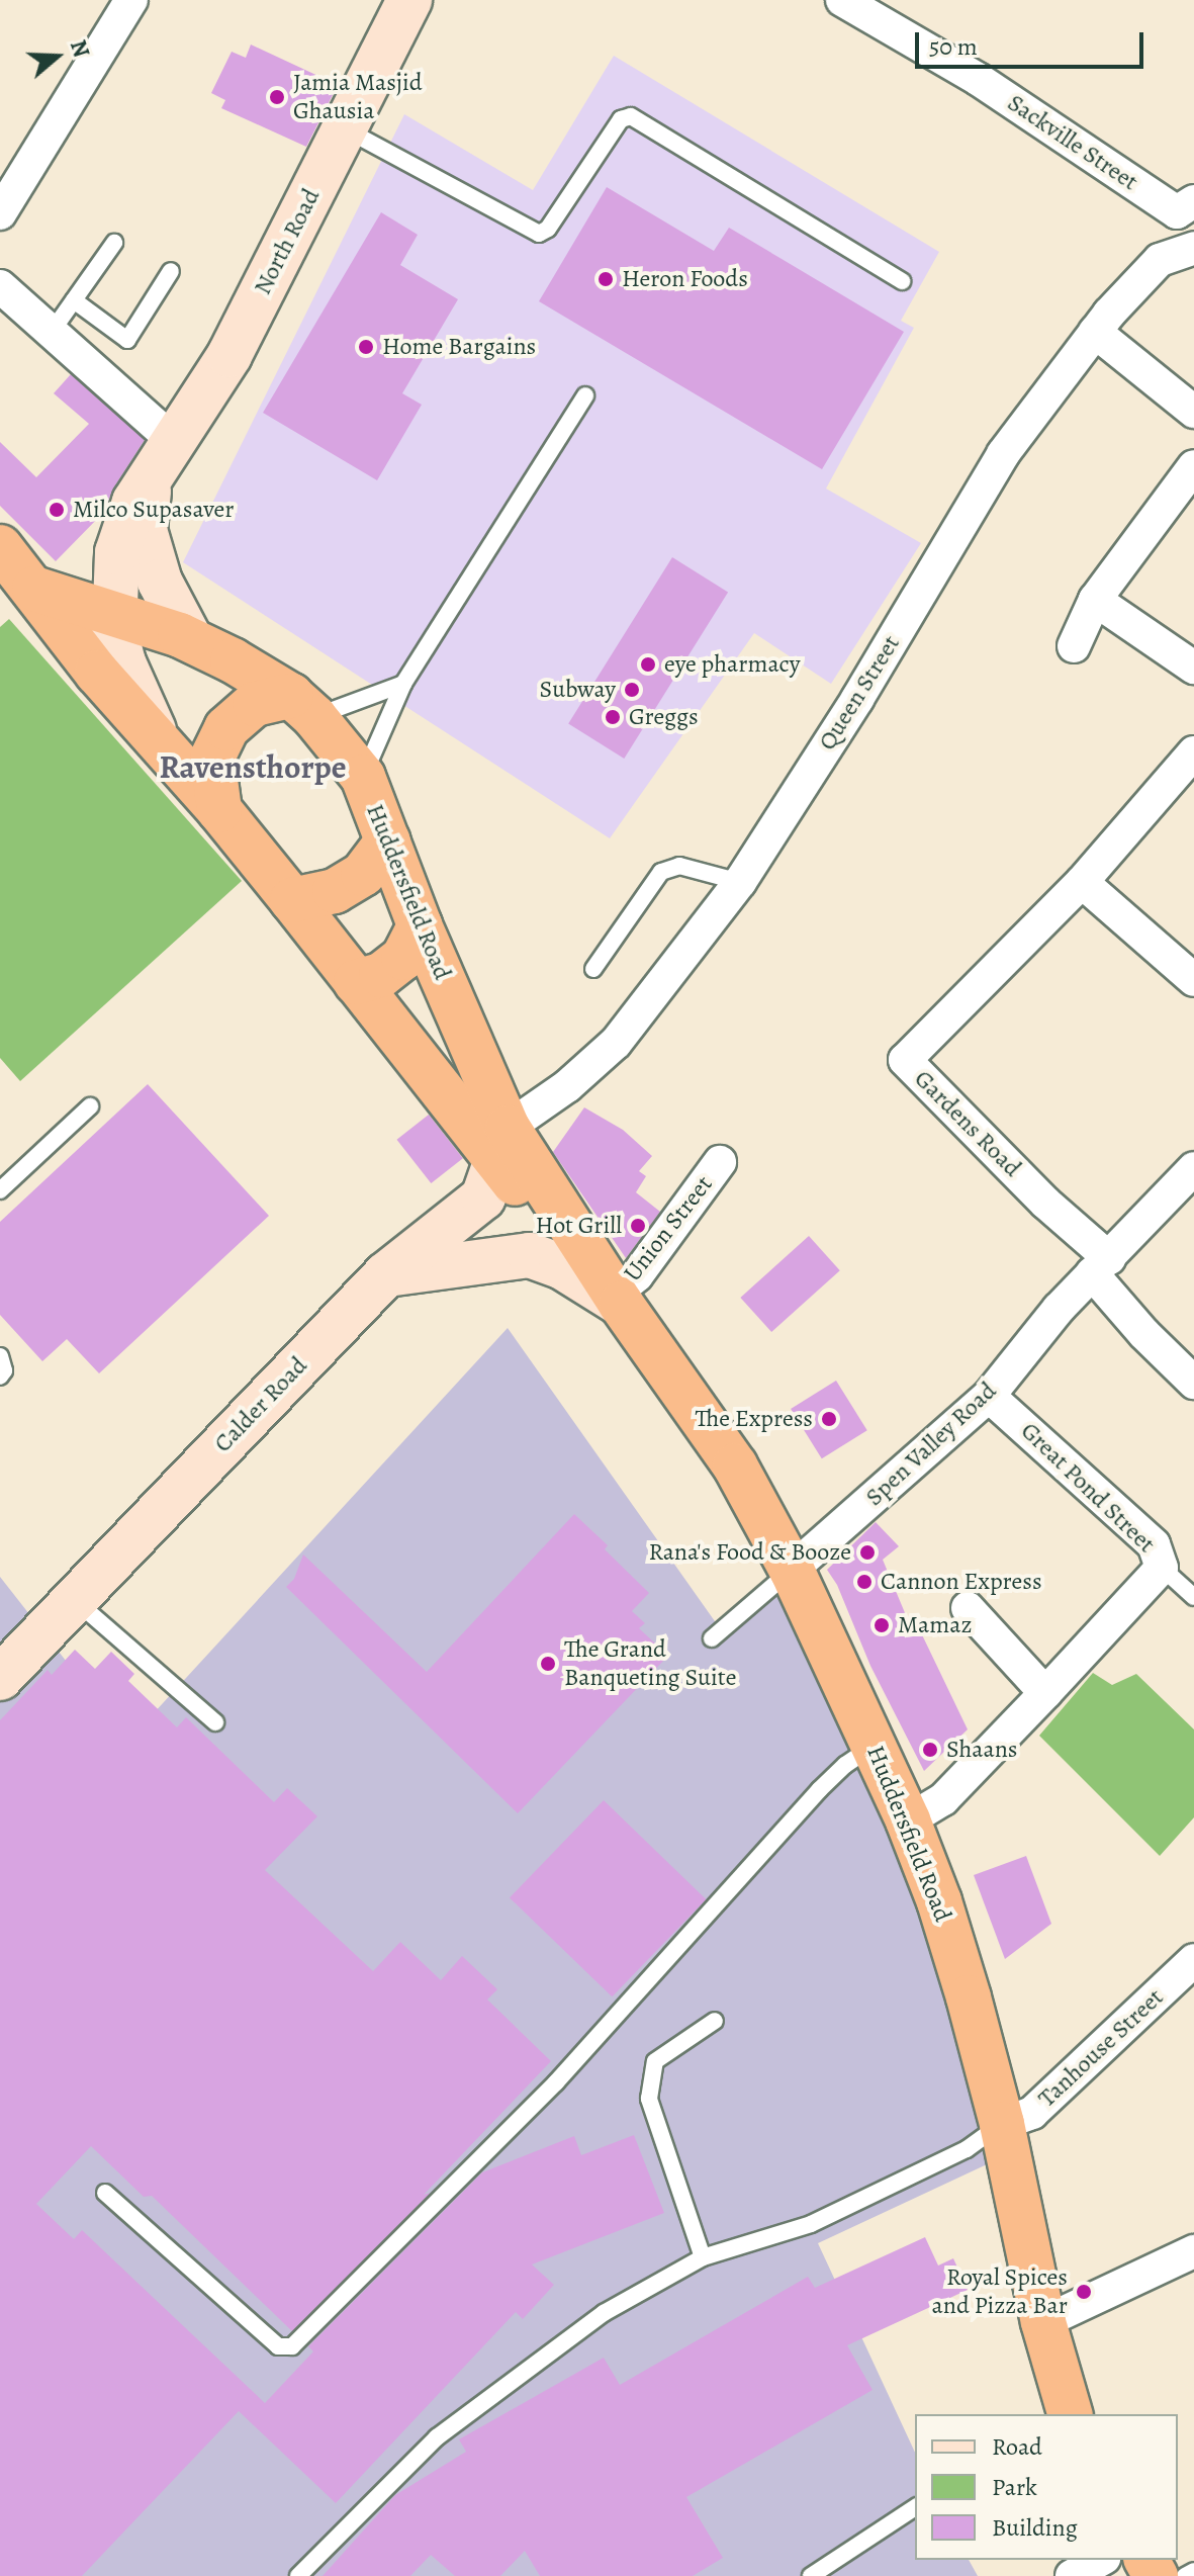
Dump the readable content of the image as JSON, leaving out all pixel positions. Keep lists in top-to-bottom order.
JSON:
{
  "streets": {
    "highway": ["Huddersfield Road"],
    "street": [
      "Sackville Street",
      "North Road",
      "Queen Street",
      "Gardens Road",
      "Union Street",
      "Calder Road",
      "Spen Valley Road",
      "Great Pond Street",
      "Tanhouse Street"
    ]
  },
  "crossings": [
    ["North Road", "Huddersfield Road"],
    ["Queen Street", "Huddersfield Road"],
    ["Queen Street", "Calder Road"],
    ["Huddersfield Road", "Union Street"],
    ["Huddersfield Road", "Calder Road"],
    ["Huddersfield Road", "Spen Valley Road"],
    ["Huddersfield Road", "Great Pond Street"],
    ["Huddersfield Road", "Tanhouse Street"],
    ["Gardens Road", "Spen Valley Road"],
    ["Spen Valley Road", "Great Pond Street"]
  ],
  "districts": ["Ravensthorpe"],
  "places": [
    "Jamia Masjid Ghausia",
    "Heron Foods",
    "Home Bargains",
    "Milco Supasaver",
    "eye pharmacy",
    "Subway",
    "Greggs",
    "Hot Grill",
    "The Express",
    "Rana's Food & Booze",
    "Cannon Express",
    "Mamaz",
    "The Grand Banqueting Suite",
    "Shaans",
    "Royal Spices and Pizza Bar"
  ],
  "legend": ["Road", "Park", "Building"],
  "scale_bar": "50 m",
  "north": "right"
}
